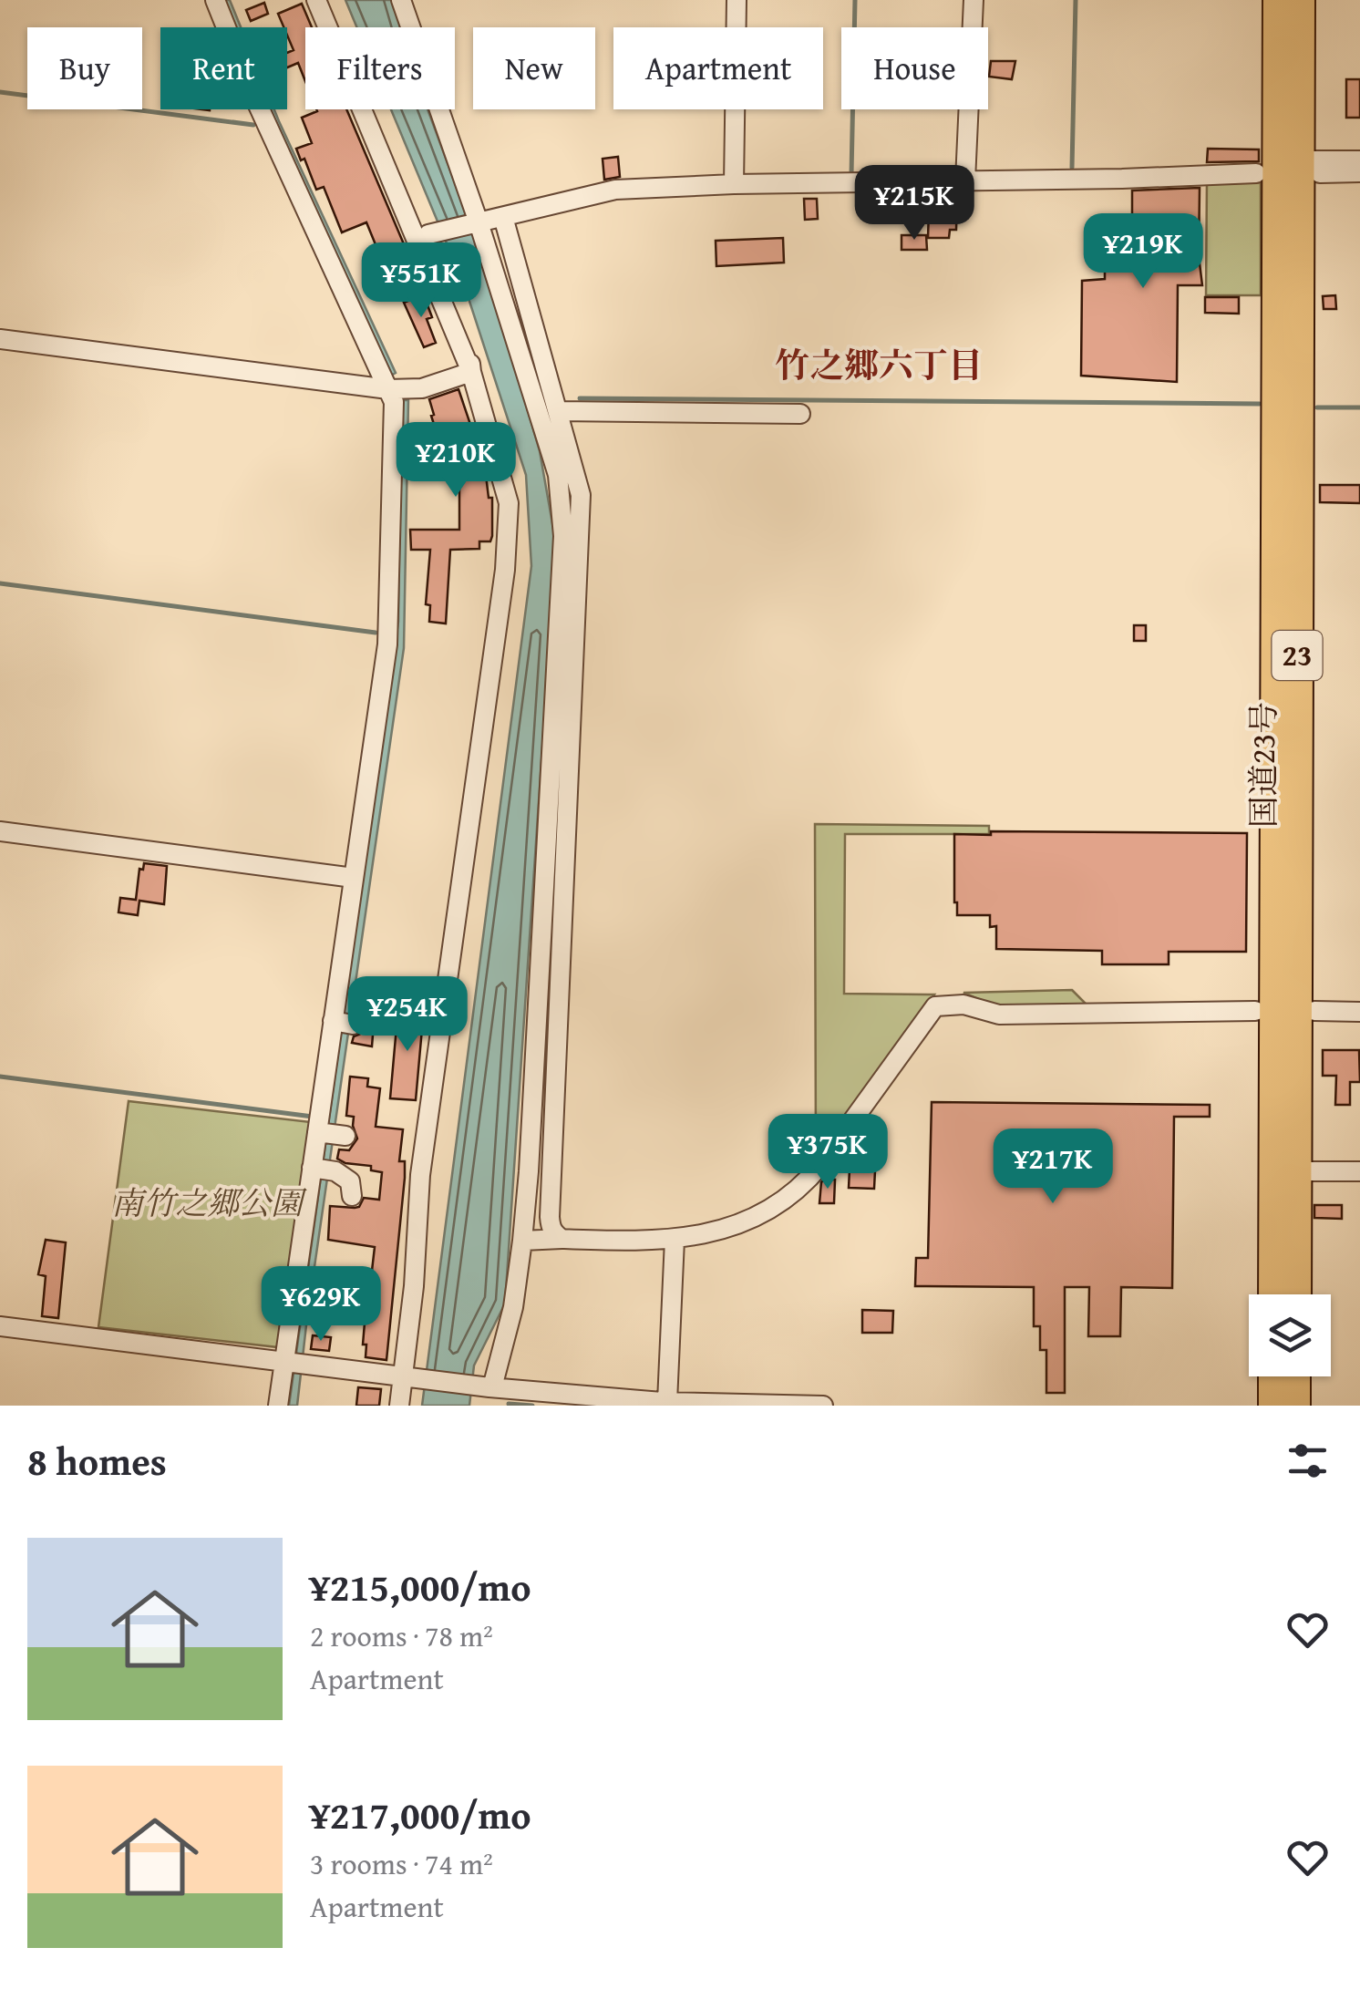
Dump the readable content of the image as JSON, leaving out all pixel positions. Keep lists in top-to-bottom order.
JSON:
{
  "streets": {
    "highway": ["23", "国道23号"]
  },
  "districts": ["竹之郷六丁目"],
  "parks": ["南竹之郷公園"],
  "page": {
    "chip": [
      "Buy",
      "Rent",
      "Filters",
      "New",
      "Apartment",
      "House"
    ],
    "price": [
      "¥215K",
      "¥219K",
      "¥551K",
      "¥210K",
      "¥254K",
      "¥375K",
      "¥217K",
      "¥629K"
    ],
    "heading": "8 homes",
    "list": [
      {
        "name": "¥215,000/mo",
        "note": "2 rooms · 78 m² · Apartment"
      },
      {
        "name": "¥217,000/mo",
        "note": "3 rooms · 74 m² · Apartment"
      }
    ]
  }
}
